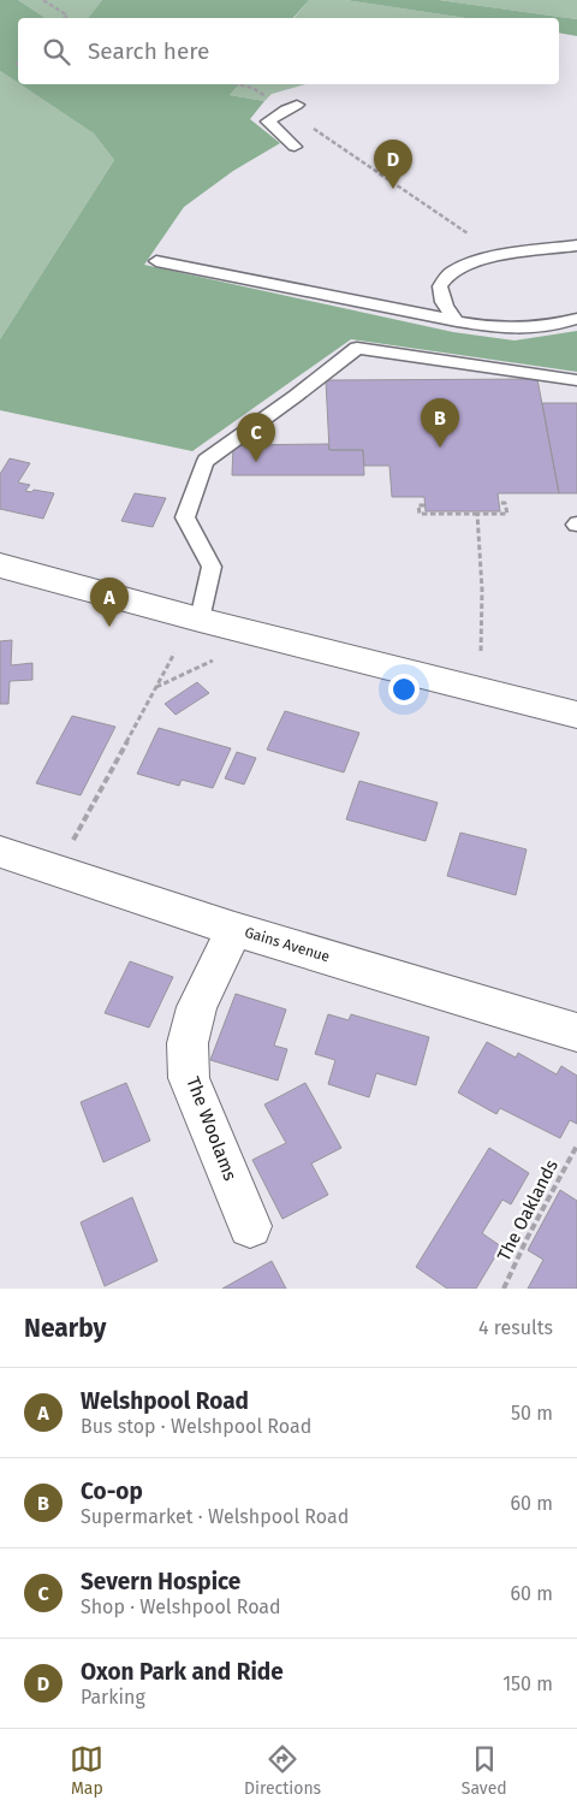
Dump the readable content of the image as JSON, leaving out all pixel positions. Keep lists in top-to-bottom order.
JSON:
{
  "streets": {
    "street": ["Gains Avenue", "The Woolams"],
    "path": ["The Oaklands"]
  },
  "crossings": [
    ["Gains Avenue", "The Woolams"]
  ],
  "page": {
    "search": "Search here",
    "pins": [
      "D",
      "B",
      "C",
      "A"
    ],
    "heading": ["Nearby", "4 results"],
    "list": [
      {
        "mark": "A",
        "name": "Welshpool Road",
        "note": "Bus stop · Welshpool Road",
        "value": "50 m"
      },
      {
        "mark": "B",
        "name": "Co-op",
        "note": "Supermarket · Welshpool Road",
        "value": "60 m"
      },
      {
        "mark": "C",
        "name": "Severn Hospice",
        "note": "Shop · Welshpool Road",
        "value": "60 m"
      },
      {
        "mark": "D",
        "name": "Oxon Park and Ride",
        "note": "Parking",
        "value": "150 m"
      }
    ],
    "nav": ["Map", "Directions", "Saved"]
  }
}
